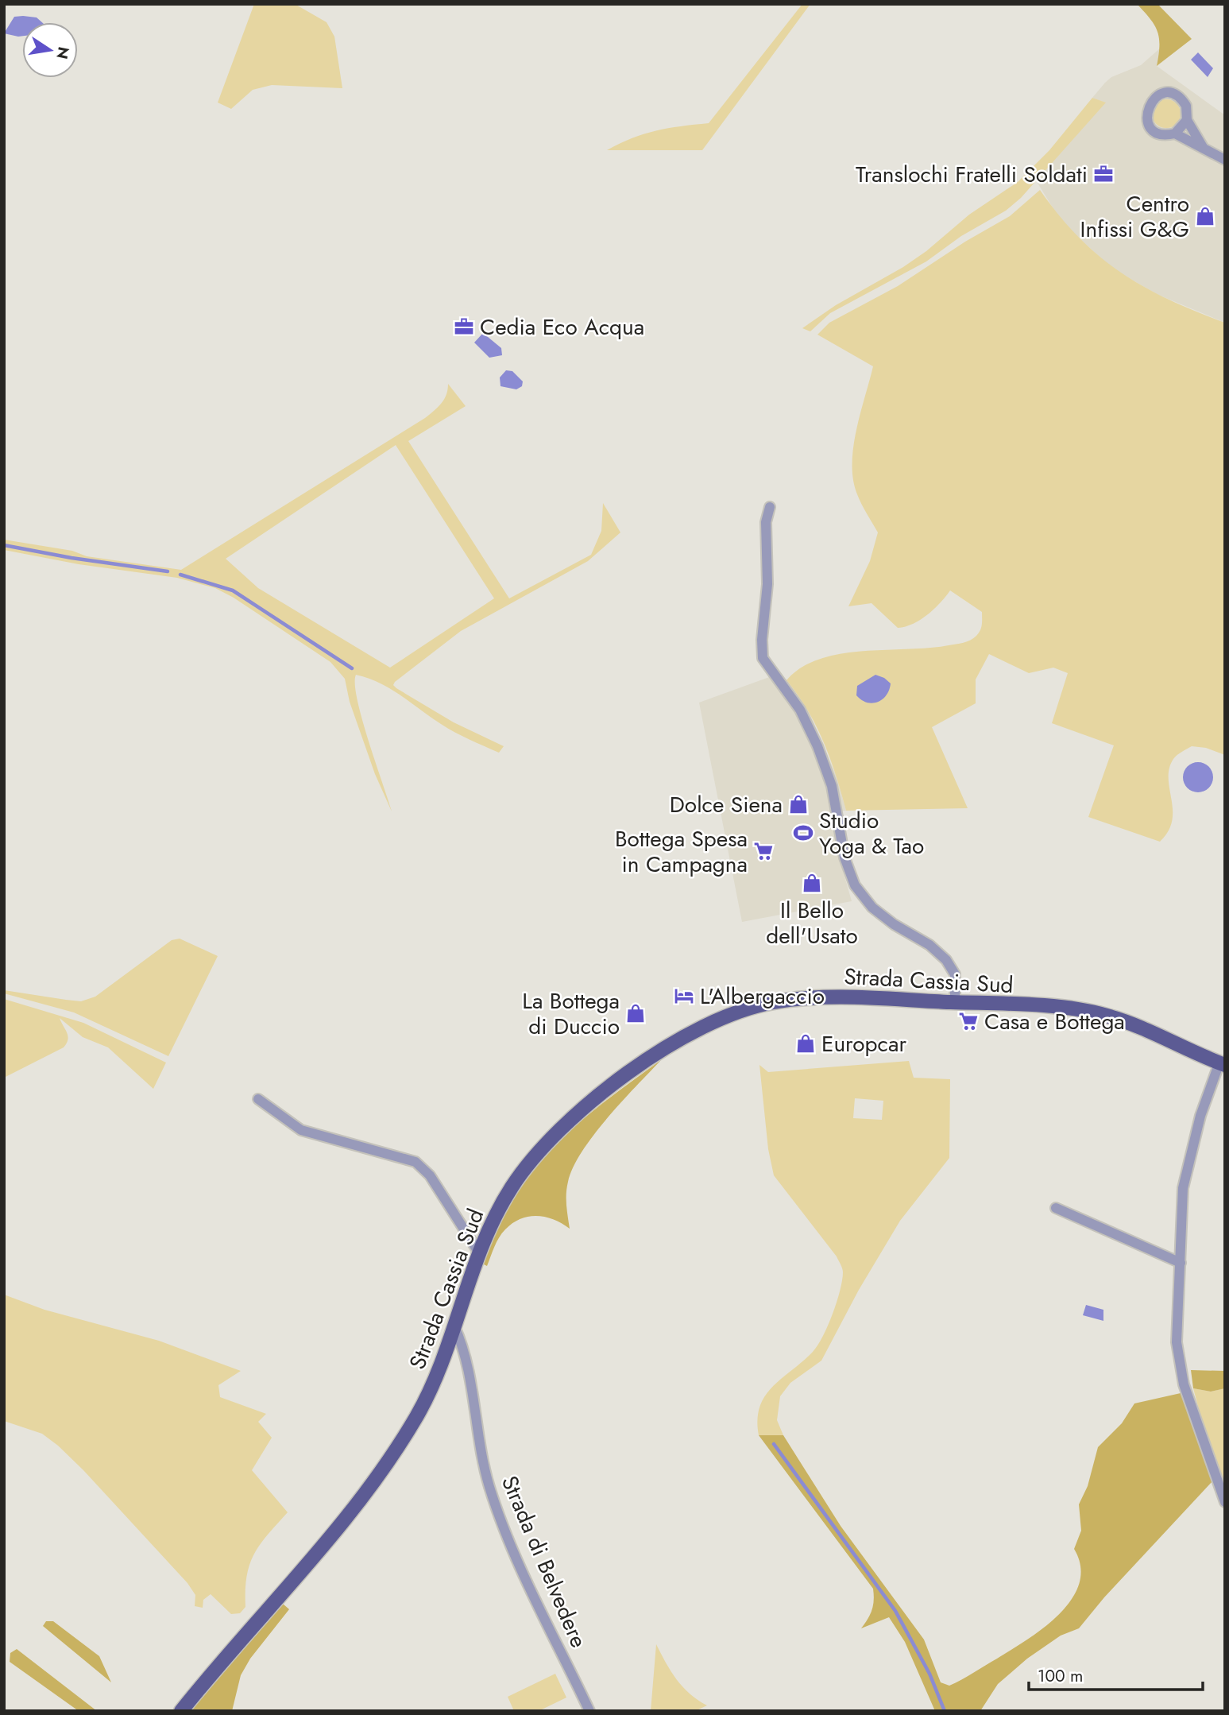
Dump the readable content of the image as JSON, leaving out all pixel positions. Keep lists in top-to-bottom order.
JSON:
{
  "streets": {
    "main road": ["Strada Cassia Sud"],
    "street": ["Strada di Belvedere"]
  },
  "crossings": [
    ["Strada Cassia Sud", "Strada di Belvedere"]
  ],
  "places": {
    "office": ["Translochi Fratelli Soldati", "Cedia Eco Acqua"],
    "shop": [
      "Centro Infissi G&G",
      "Dolce Siena",
      "Il Bello dell'Usato",
      "La Bottega di Duccio",
      "Europcar"
    ],
    "sports": ["Studio Yoga & Tao"],
    "supermarket": ["Bottega Spesa in Campagna", "Casa e Bottega"],
    "hotel": ["L'Albergaccio"]
  },
  "scale_bar": "100 m",
  "north": "right"
}
